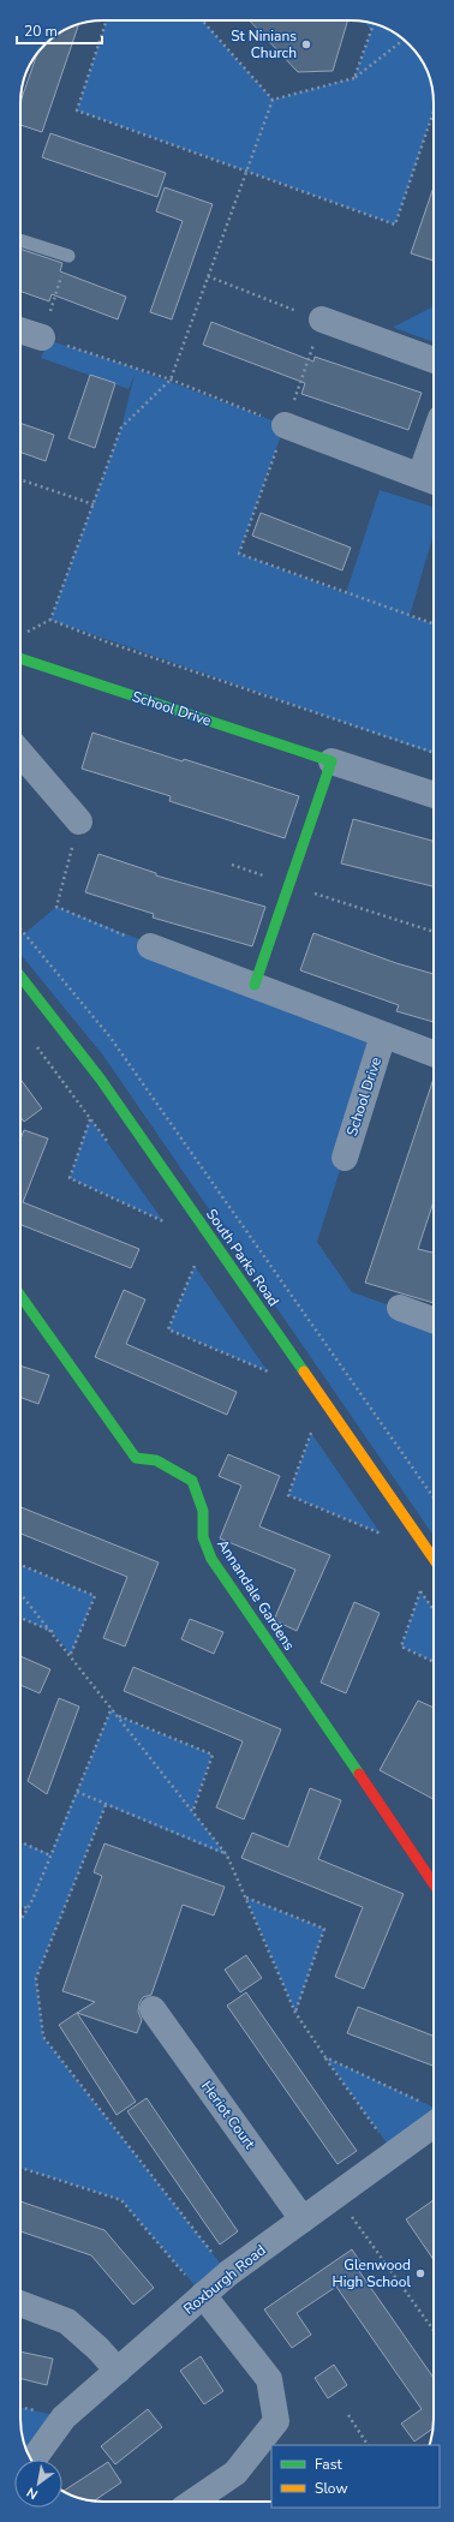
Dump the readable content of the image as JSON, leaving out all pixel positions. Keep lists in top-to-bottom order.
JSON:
{
  "streets": {
    "street": [
      "School Drive",
      "South Parks Road",
      "Annandale Gardens",
      "Heriot Court",
      "Roxburgh Road"
    ]
  },
  "crossings": [
    ["Heriot Court", "Roxburgh Road"]
  ],
  "places": ["St Ninians Church", "Glenwood High School"],
  "legend": ["Fast", "Slow"],
  "scale_bar": "20 m",
  "north": "bottom left"
}
